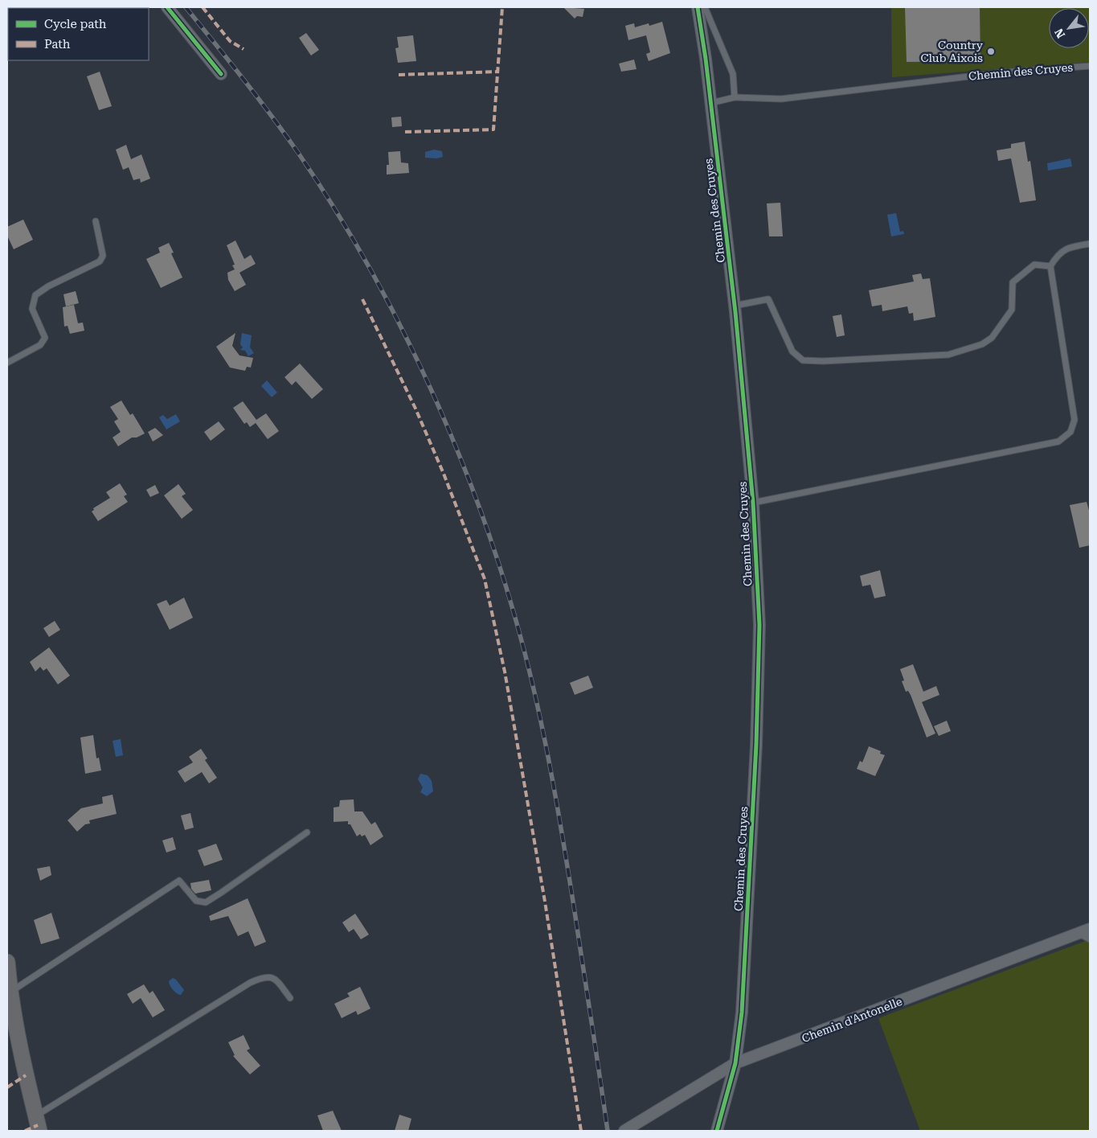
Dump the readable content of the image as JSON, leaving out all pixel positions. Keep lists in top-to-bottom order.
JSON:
{
  "streets": {
    "street": ["Chemin des Cruyes", "Chemin d'Antonelle"]
  },
  "crossings": [
    ["Chemin des Cruyes", "Chemin d'Antonelle"]
  ],
  "places": ["Country Club Aixois"],
  "legend": ["Cycle path", "Path"],
  "north": "bottom left"
}
